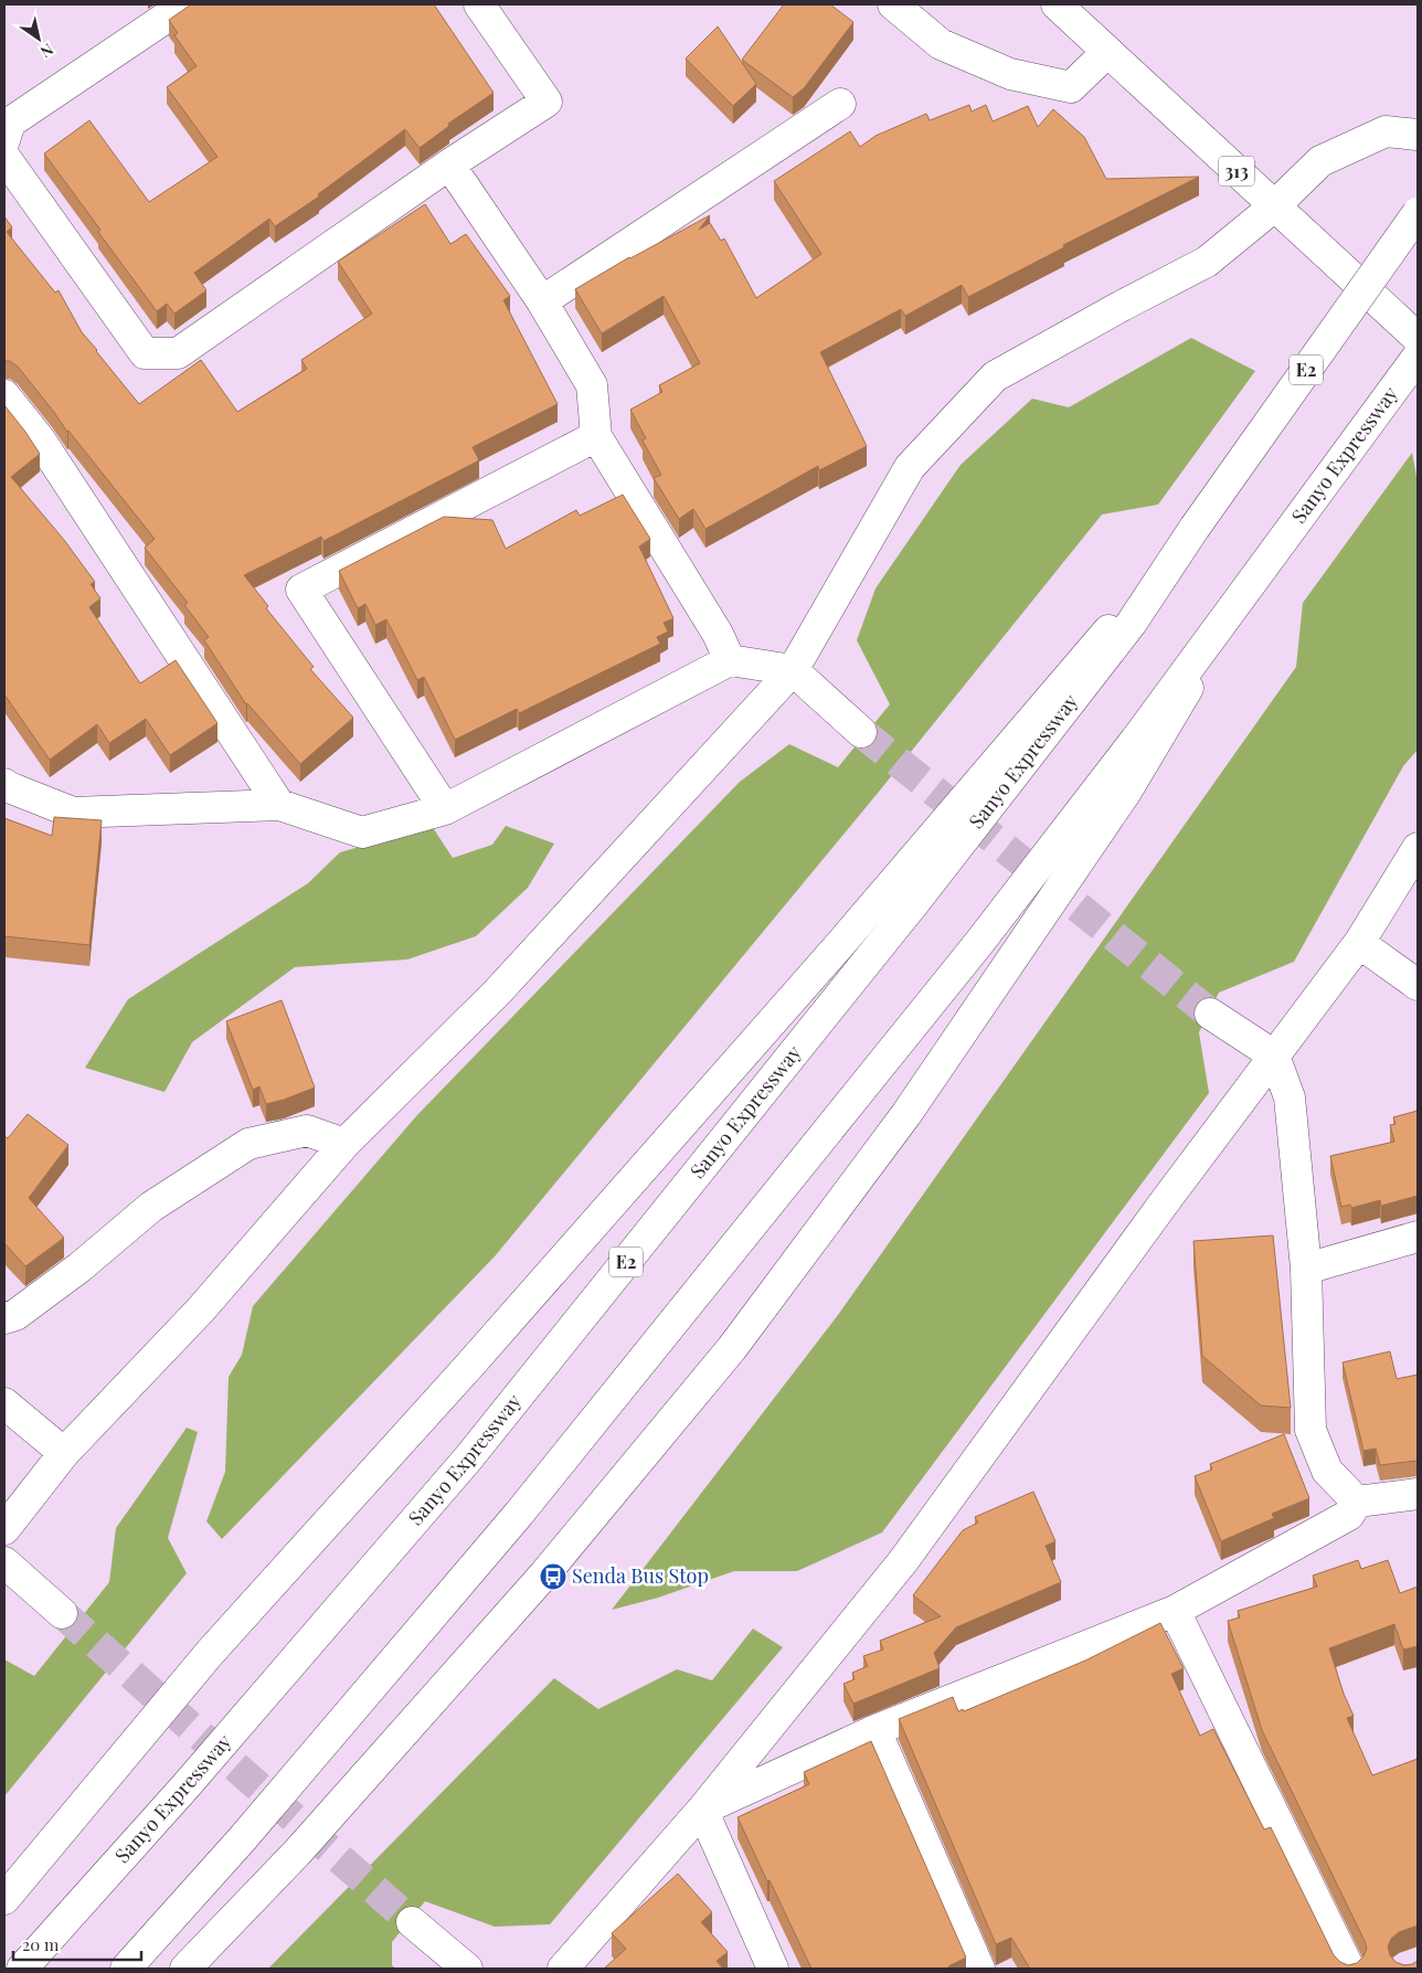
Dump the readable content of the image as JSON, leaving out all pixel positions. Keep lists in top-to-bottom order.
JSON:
{
  "streets": {
    "main road": ["313", "E2", "Sanyo Expressway"]
  },
  "places": {
    "bus stop": ["Senda Bus Stop"]
  },
  "scale_bar": "20 m",
  "north": "bottom right"
}
